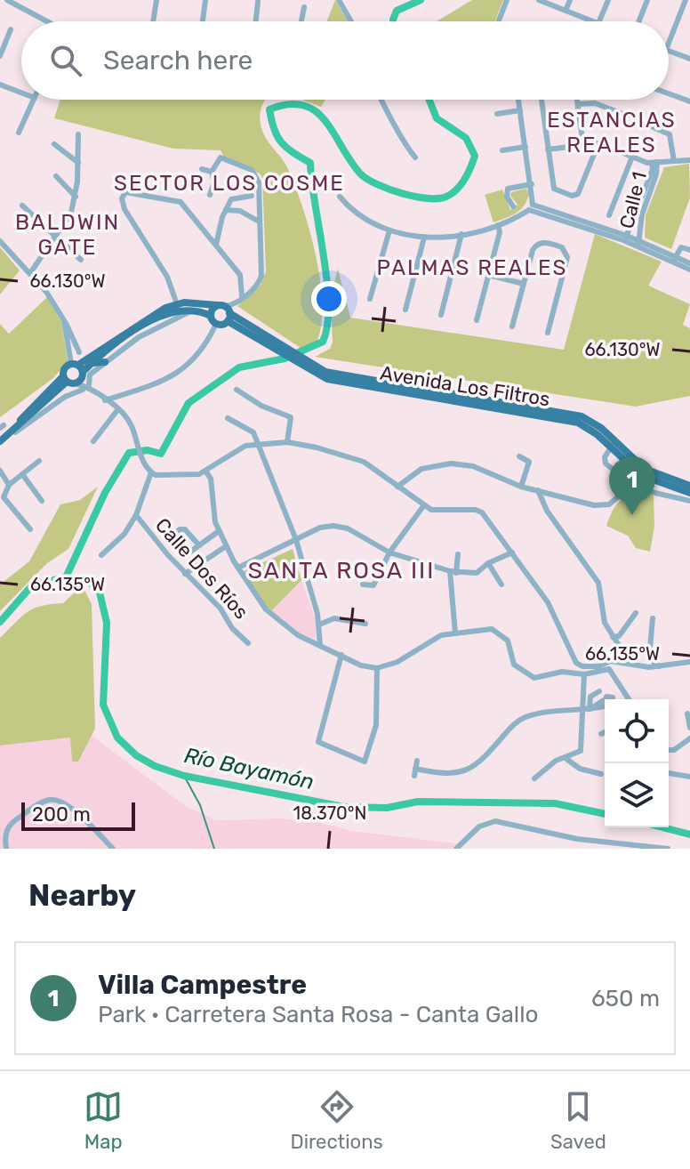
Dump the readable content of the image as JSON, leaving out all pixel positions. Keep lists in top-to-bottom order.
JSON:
{
  "streets": {
    "main road": ["Avenida Los Filtros"],
    "street": ["Calle 1", "Calle Dos Ríos"]
  },
  "districts": [
    "ESTANCIAS REALES",
    "SECTOR LOS COSME",
    "BALDWIN GATE",
    "PALMAS REALES",
    "SANTA ROSA III"
  ],
  "water": ["Río Bayamón"],
  "scale_bar": "200 m",
  "page": {
    "search": "Search here",
    "pins": "1",
    "scale": "200 m",
    "heading": "Nearby",
    "list": [
      {
        "mark": "1",
        "name": "Villa Campestre",
        "note": "Park · Carretera Santa Rosa - Canta Gallo",
        "value": "650 m"
      }
    ],
    "nav": ["Map", "Directions", "Saved"]
  },
  "coordinates": ["66.130°W", "66.135°W", "18.370°N"]
}
